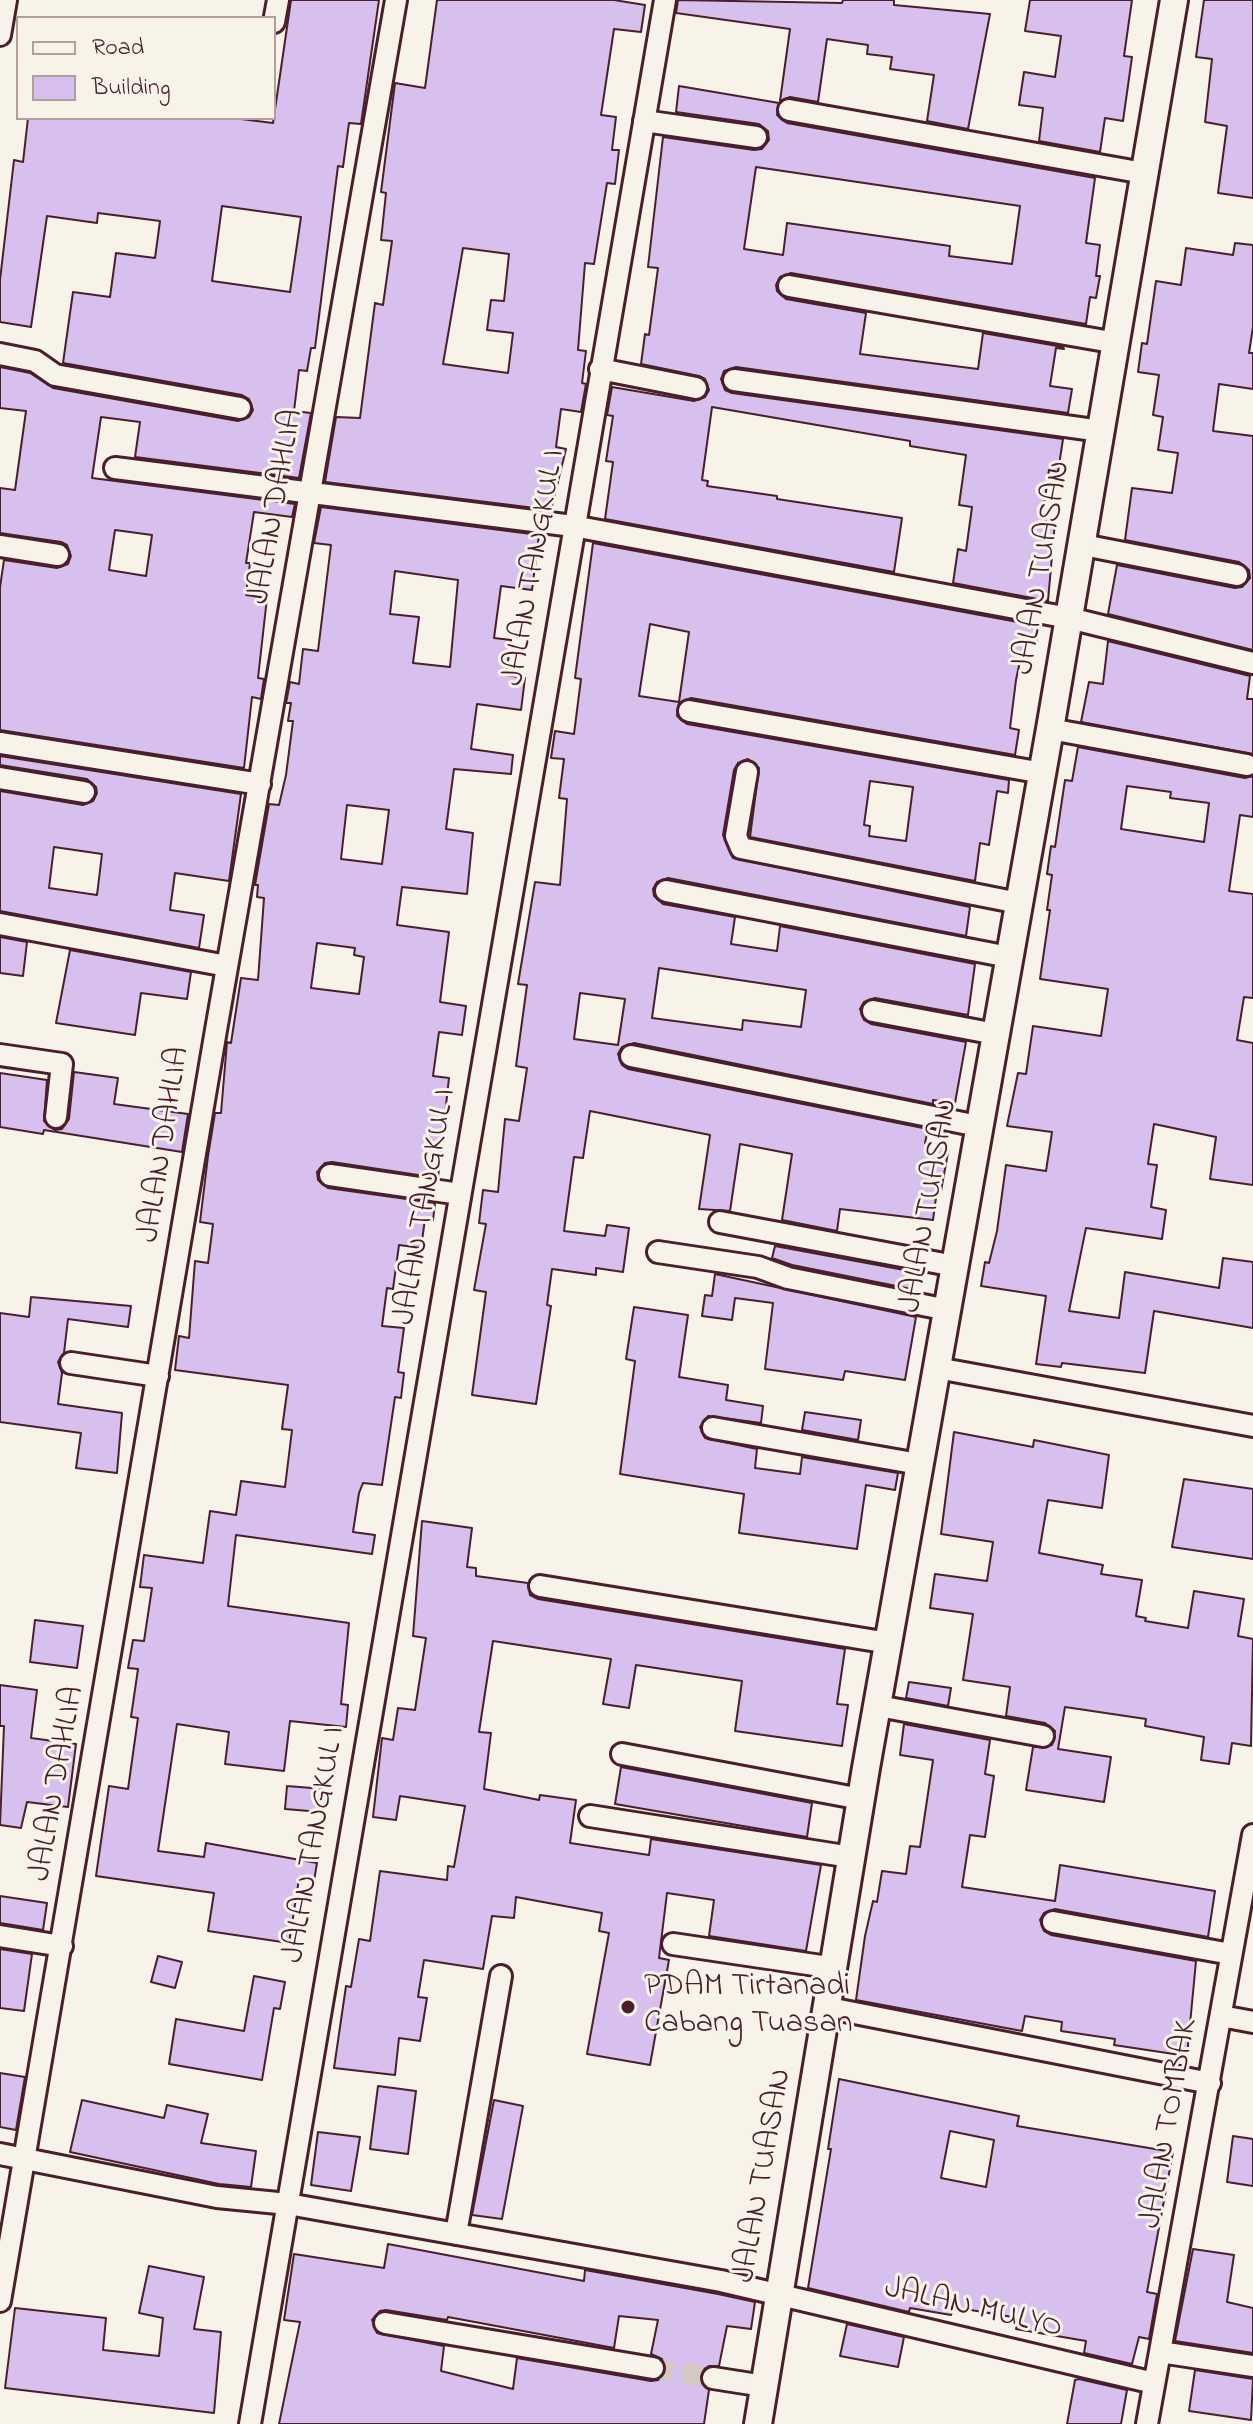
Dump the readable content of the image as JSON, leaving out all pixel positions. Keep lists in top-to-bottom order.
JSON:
{
  "streets": {
    "street": [
      "JALAN DAHLIA",
      "JALAN TANGKUL I",
      "JALAN TUASAN",
      "JALAN TOMBAK",
      "JALAN MULYO"
    ]
  },
  "crossings": [
    ["JALAN DAHLIA", "JALAN MULYO"],
    ["JALAN TANGKUL I", "JALAN MULYO"],
    ["JALAN TUASAN", "JALAN MULYO"],
    ["JALAN TOMBAK", "JALAN MULYO"]
  ],
  "places": ["PDAM Tirtanadi Cabang Tuasan"],
  "legend": ["Road", "Building"]
}
